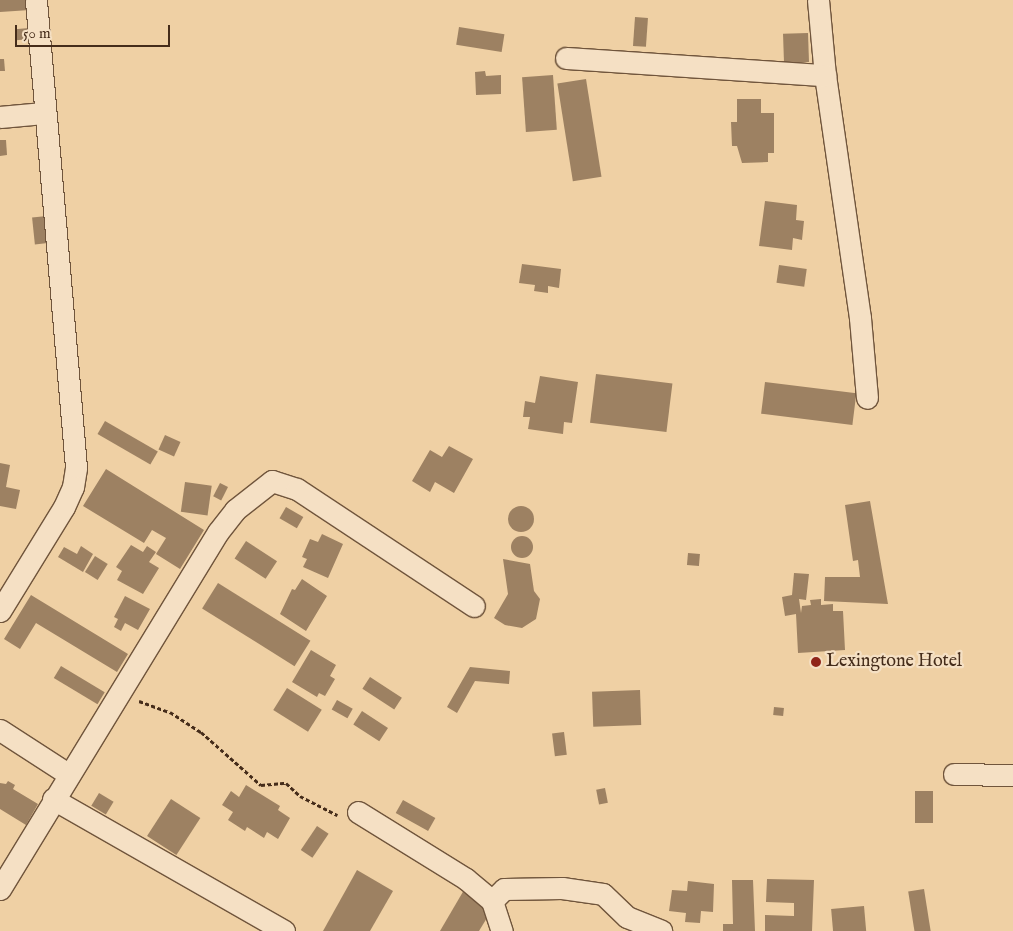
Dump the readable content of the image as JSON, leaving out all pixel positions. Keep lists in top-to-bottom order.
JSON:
{
  "places": ["Lexingtone Hotel"],
  "scale_bar": "50 m"
}
